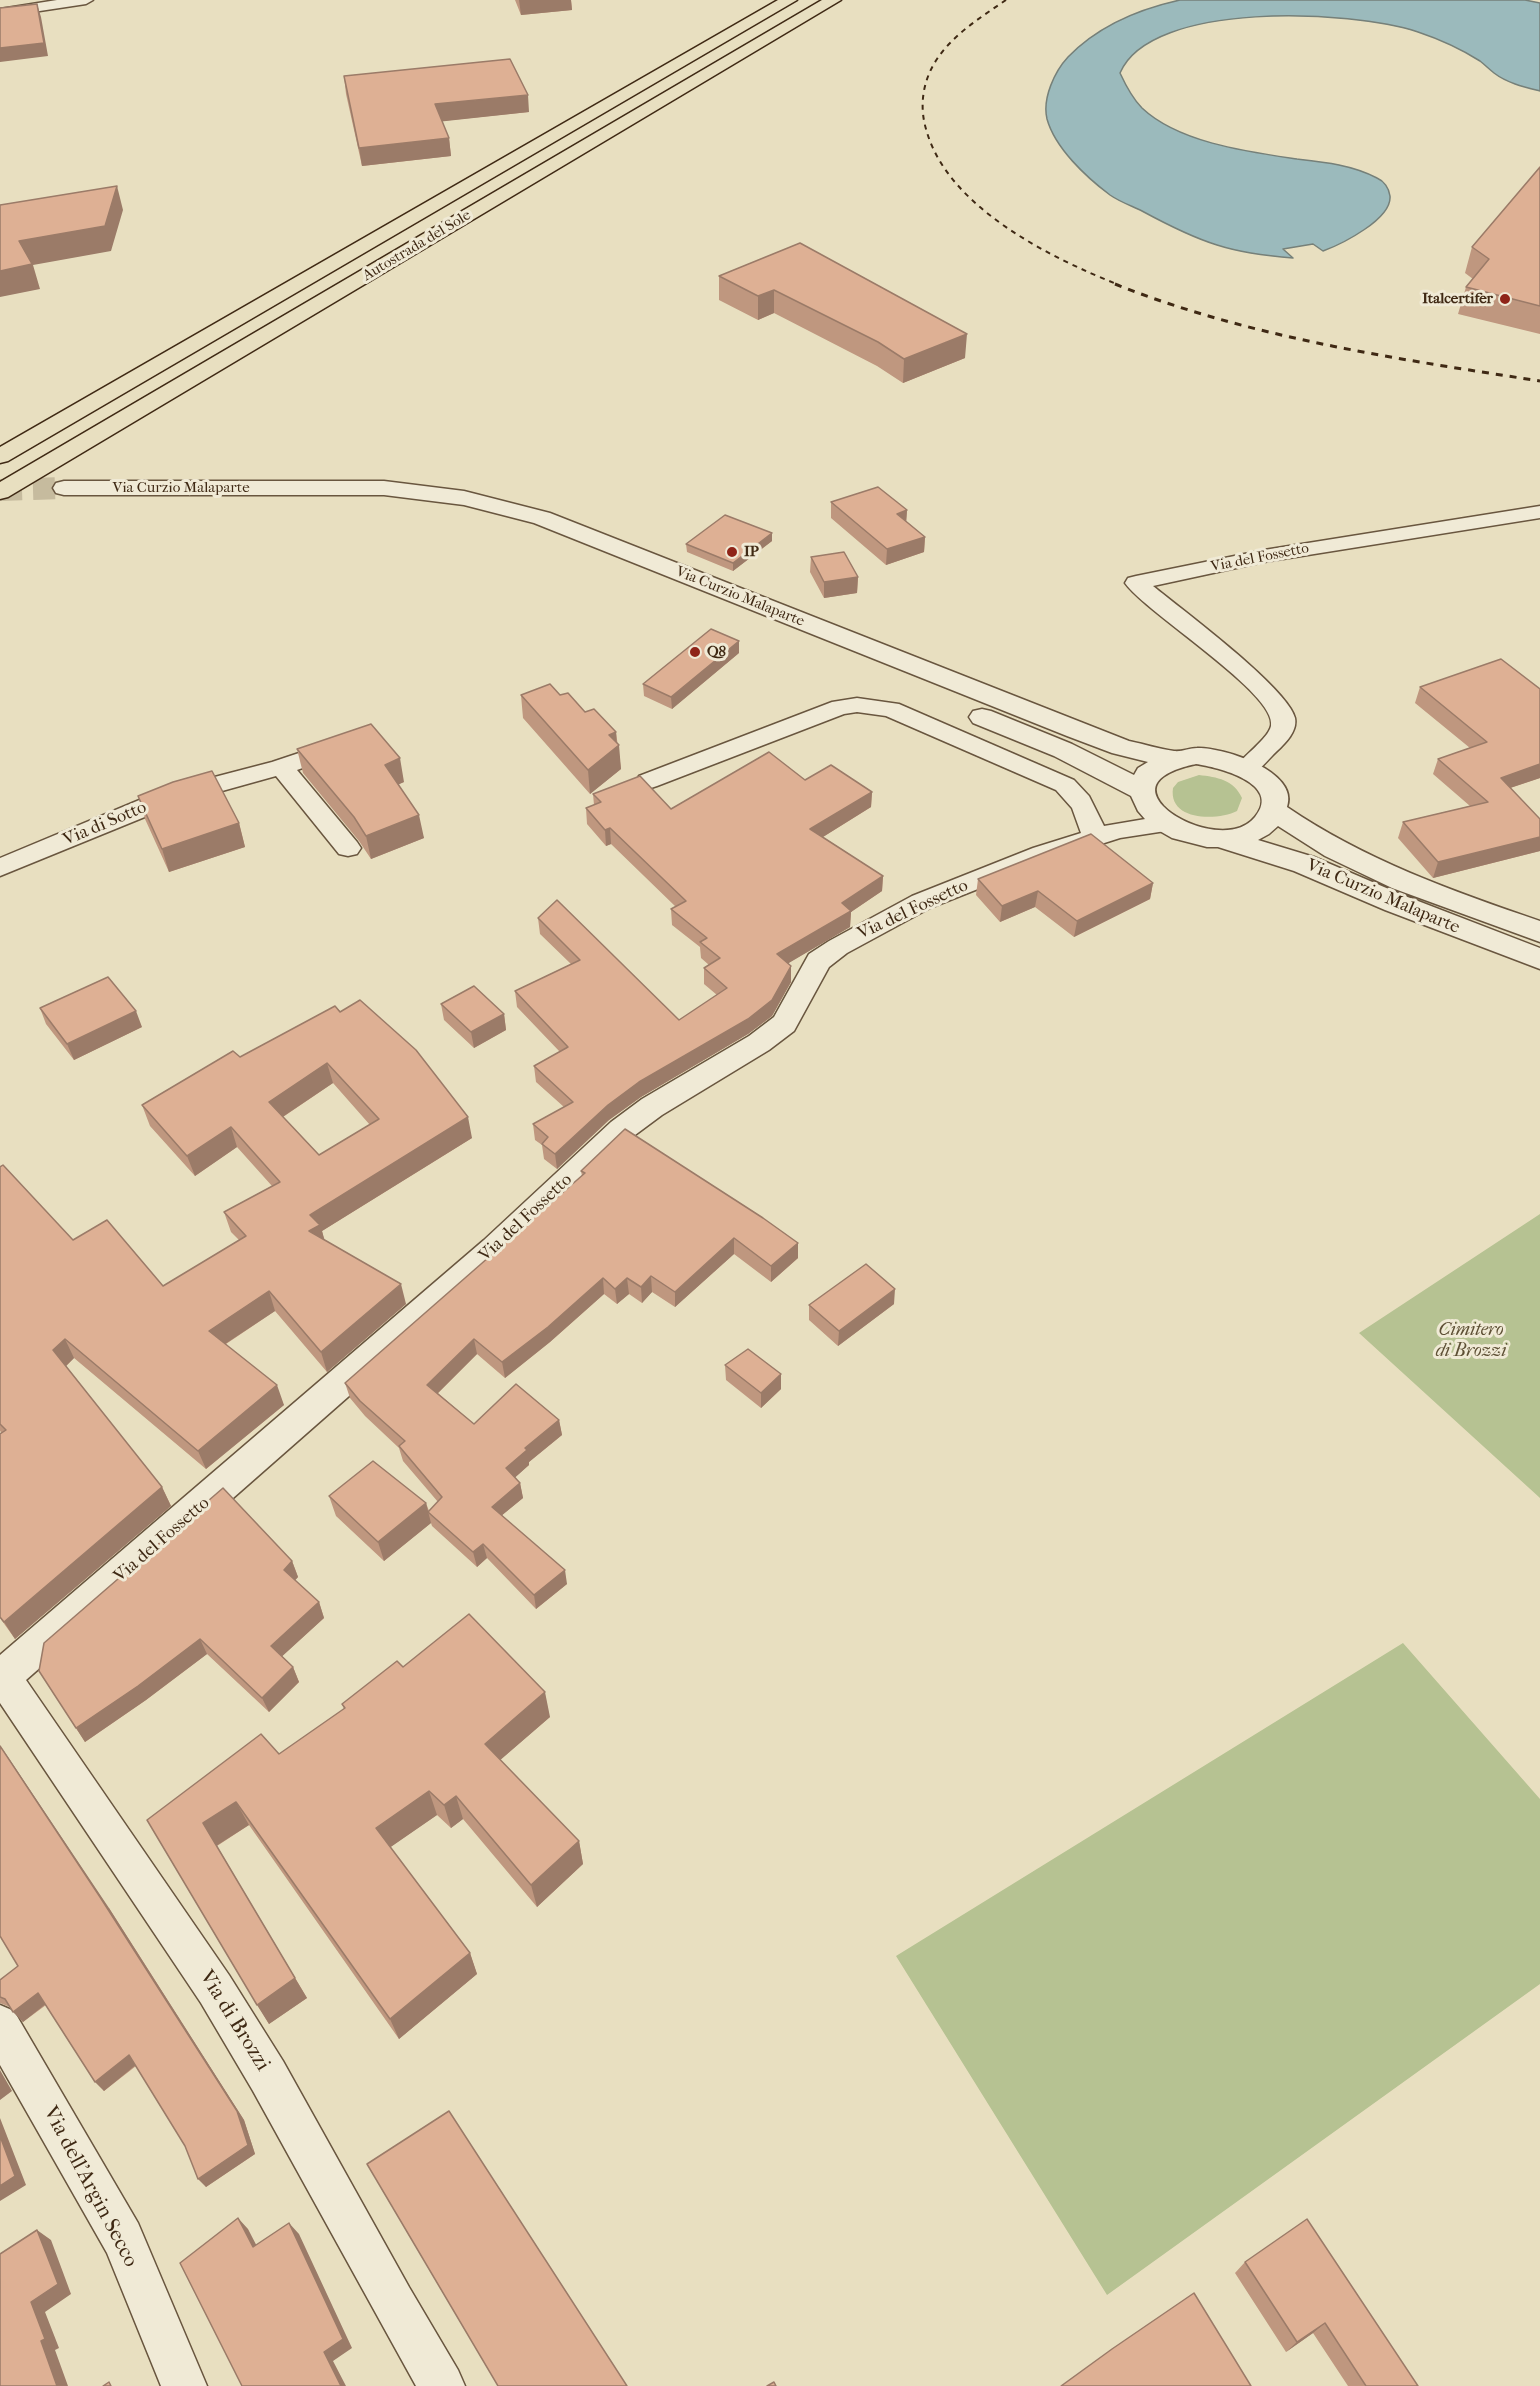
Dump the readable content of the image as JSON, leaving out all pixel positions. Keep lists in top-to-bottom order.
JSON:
{
  "streets": {
    "highway": ["Autostrada del Sole"],
    "street": [
      "Via Curzio Malaparte",
      "Via del Fossetto",
      "Via di Sotto",
      "Via di Brozzi",
      "Via dell'Argin Secco"
    ]
  },
  "crossings": [
    ["Via Curzio Malaparte", "Via del Fossetto"],
    ["Via del Fossetto", "Via di Brozzi"]
  ],
  "parks": ["Cimitero di Brozzi"],
  "places": ["Italcertifer", "IP", "Q8"]
}
